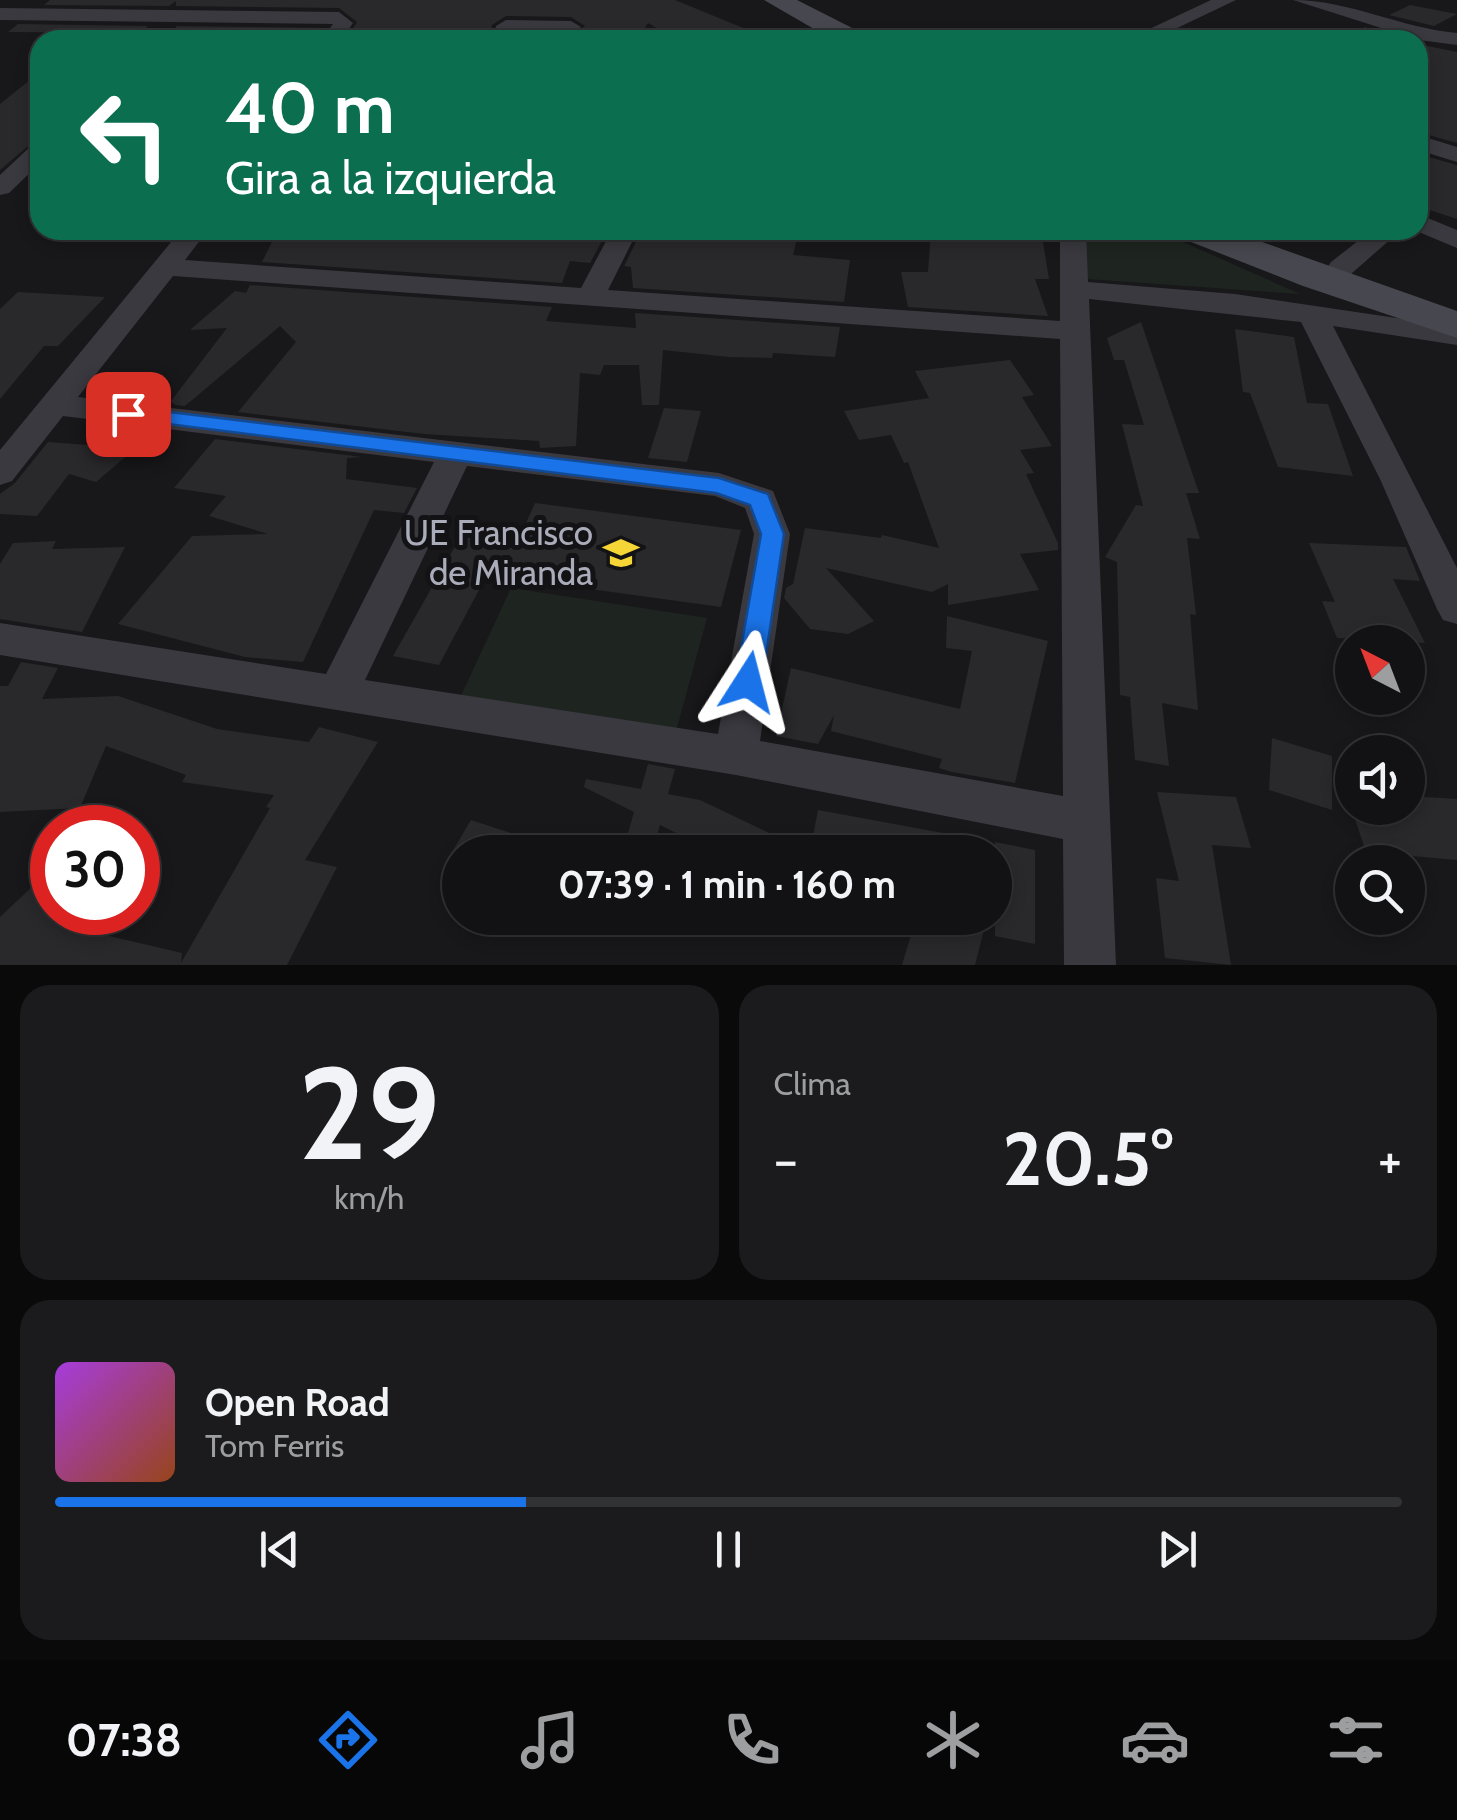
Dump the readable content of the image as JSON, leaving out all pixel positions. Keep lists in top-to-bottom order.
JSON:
{
  "places": {
    "school or university": ["UE Francisco de Miranda"]
  },
  "north": "top left",
  "page": {
    "turn": ["40 m", "Gira a la izquierda"],
    "limit": "30",
    "trip": "07:39 · 1 min · 160 m",
    "tile": [
      ["29", "km/h"],
      "Clima"
    ],
    "heat": ["−", "20.5°", "+"],
    "song": ["Open Road", "Tom Ferris"],
    "tabs": "07:38"
  }
}
